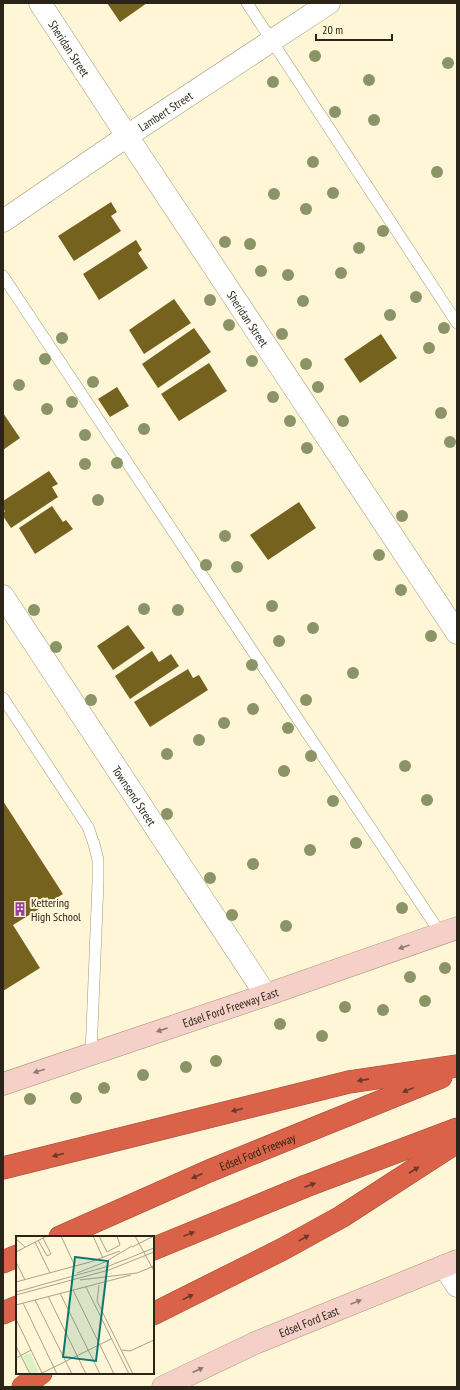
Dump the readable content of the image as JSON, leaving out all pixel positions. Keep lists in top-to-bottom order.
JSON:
{
  "streets": {
    "highway": ["Edsel Ford Freeway"],
    "street": [
      "Sheridan Street",
      "Lambert Street",
      "Townsend Street",
      "Edsel Ford Freeway East",
      "Edsel Ford East"
    ]
  },
  "crossings": [
    ["Sheridan Street", "Lambert Street"],
    ["Townsend Street", "Edsel Ford Freeway East"]
  ],
  "one_way": ["Edsel Ford Freeway East", "Edsel Ford East"],
  "places": {
    "building": ["Kettering High School"]
  },
  "scale_bar": "20 m"
}
